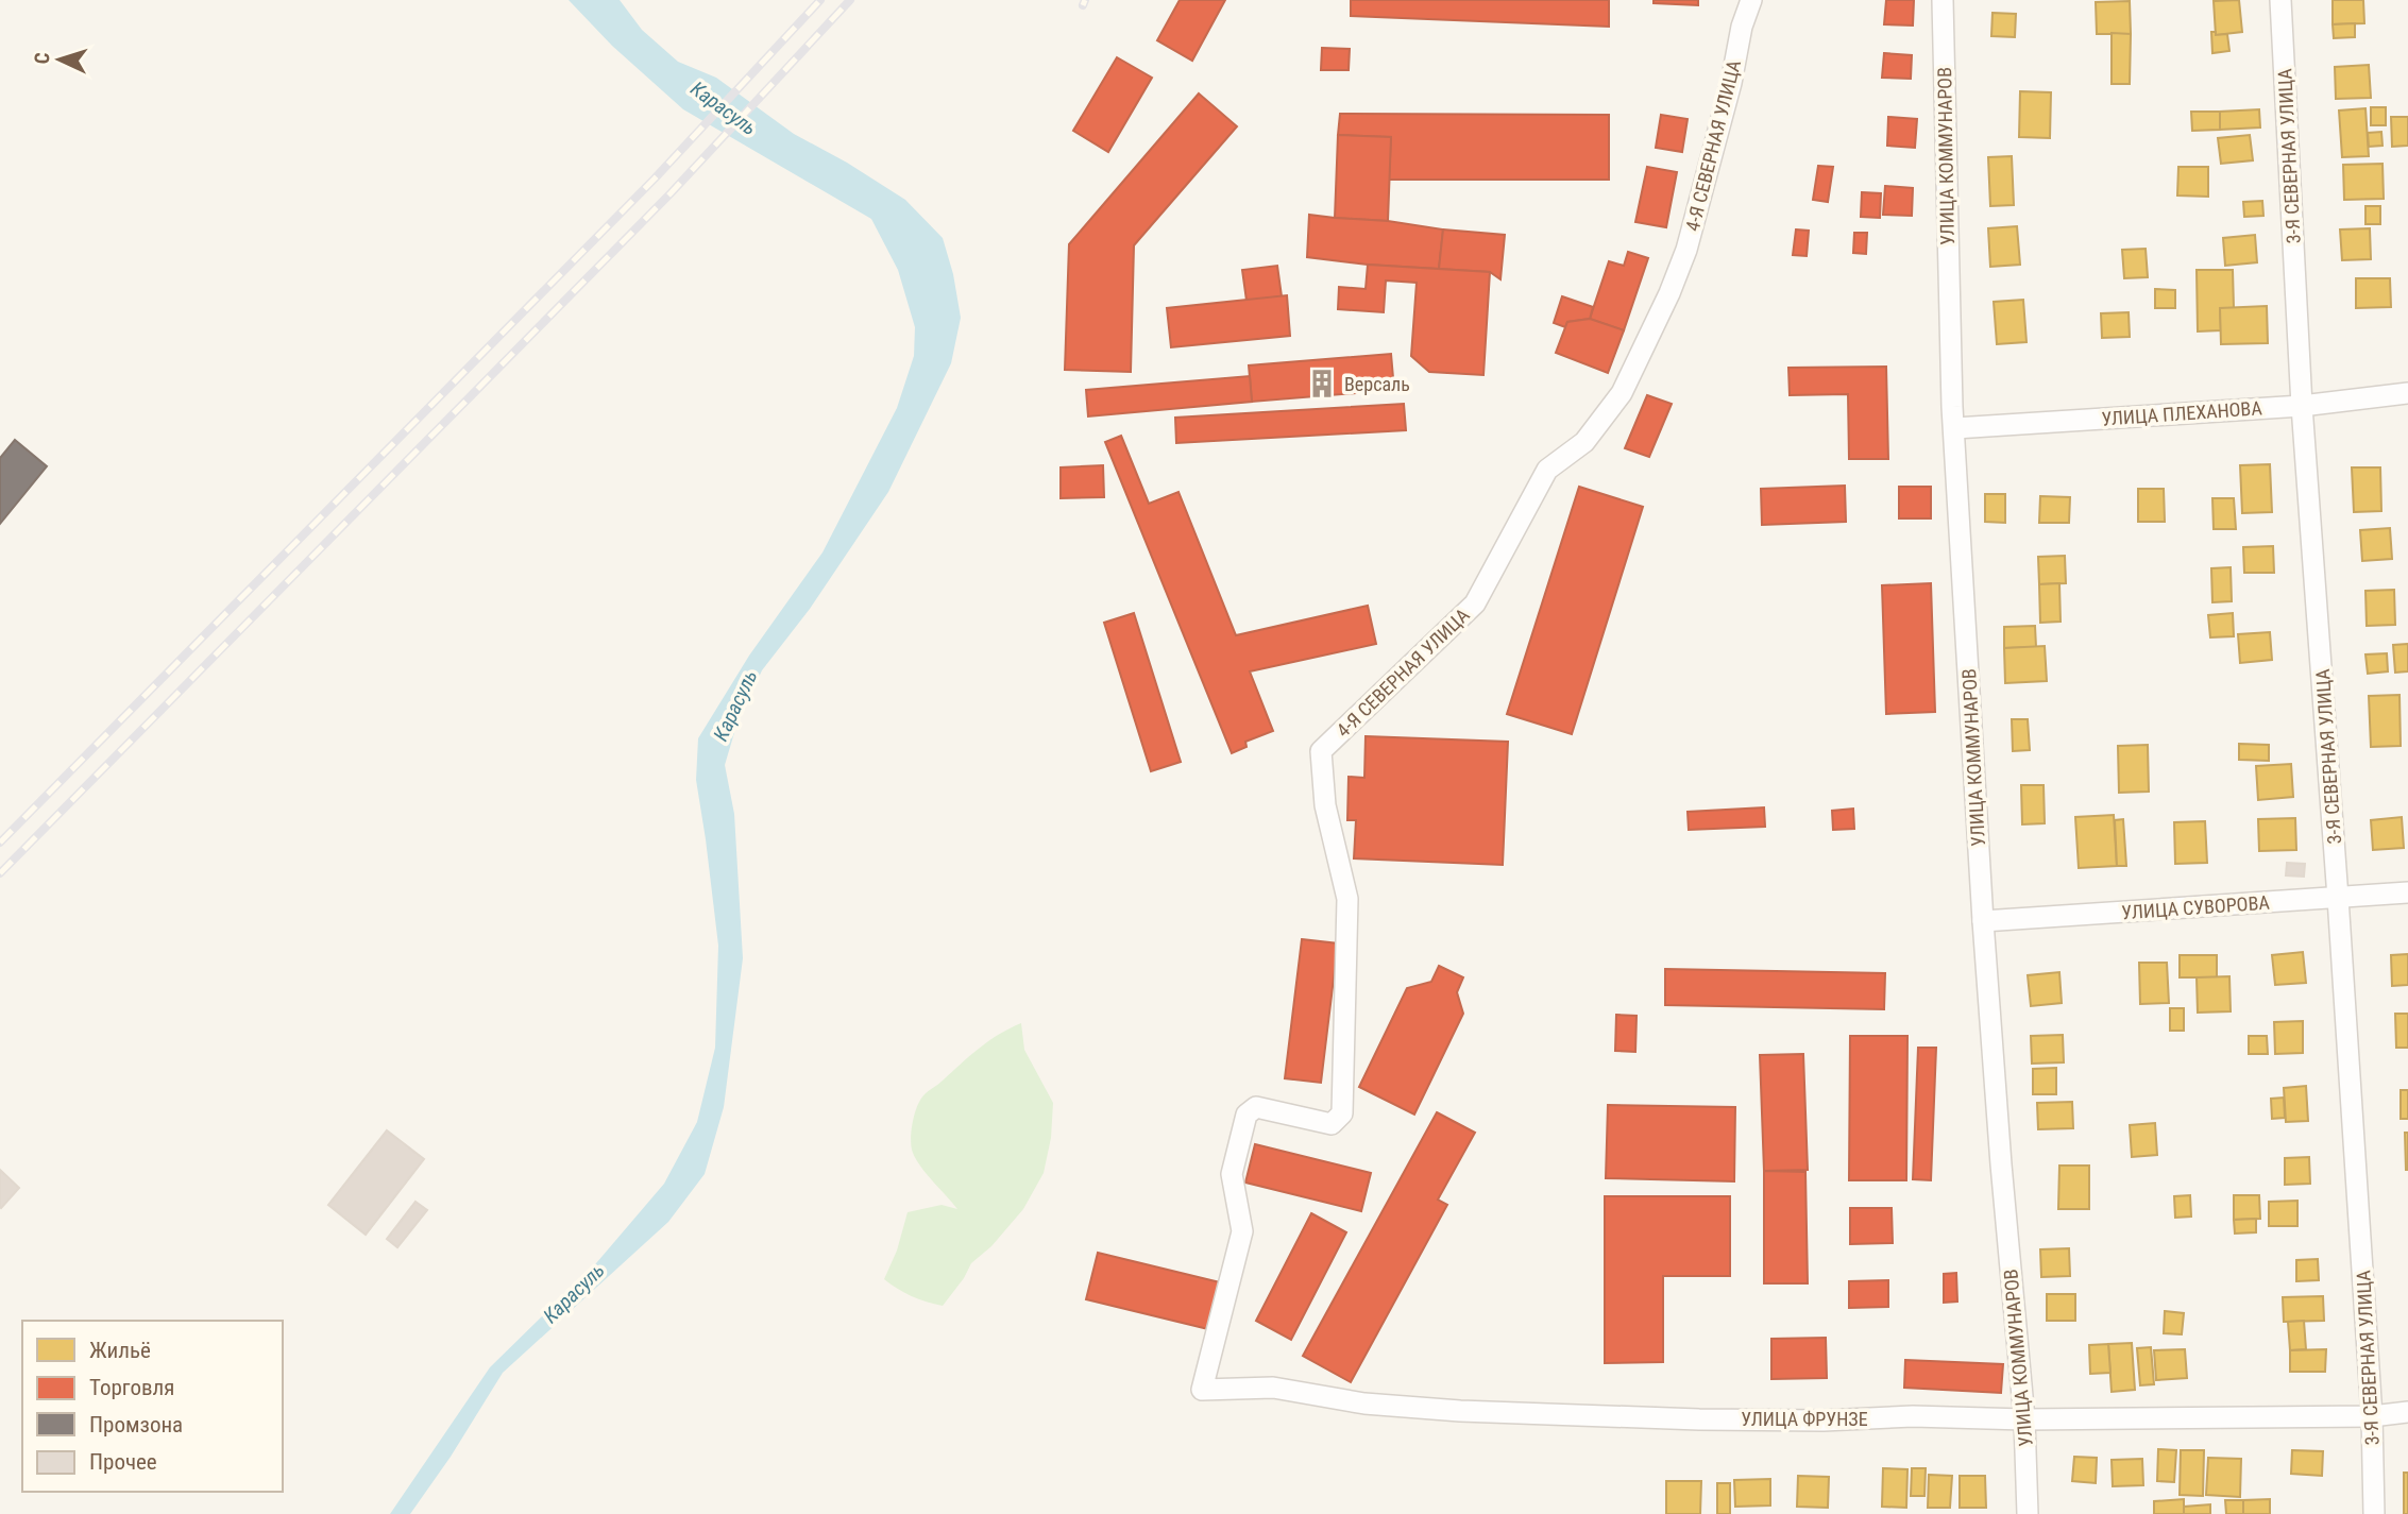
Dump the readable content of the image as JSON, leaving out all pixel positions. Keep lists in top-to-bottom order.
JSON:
{
  "streets": {
    "street": [
      "4-Я СЕВЕРНАЯ УЛИЦА",
      "УЛИЦА КОММУНАРОВ",
      "3-Я СЕВЕРНАЯ УЛИЦА",
      "УЛИЦА ПЛЕХАНОВА",
      "УЛИЦА СУВОРОВА",
      "УЛИЦА ФРУНЗЕ"
    ]
  },
  "crossings": [
    ["4-Я СЕВЕРНАЯ УЛИЦА", "УЛИЦА ФРУНЗЕ"],
    ["УЛИЦА КОММУНАРОВ", "УЛИЦА ПЛЕХАНОВА"],
    ["УЛИЦА КОММУНАРОВ", "УЛИЦА СУВОРОВА"],
    ["УЛИЦА КОММУНАРОВ", "УЛИЦА ФРУНЗЕ"],
    ["3-Я СЕВЕРНАЯ УЛИЦА", "УЛИЦА ПЛЕХАНОВА"],
    ["3-Я СЕВЕРНАЯ УЛИЦА", "УЛИЦА СУВОРОВА"],
    ["3-Я СЕВЕРНАЯ УЛИЦА", "УЛИЦА ФРУНЗЕ"]
  ],
  "water": ["Карасуль"],
  "places": {
    "building": ["Версаль"]
  },
  "legend": [
    "Жильё",
    "Торговля",
    "Промзона",
    "Прочее"
  ],
  "north": "left"
}
